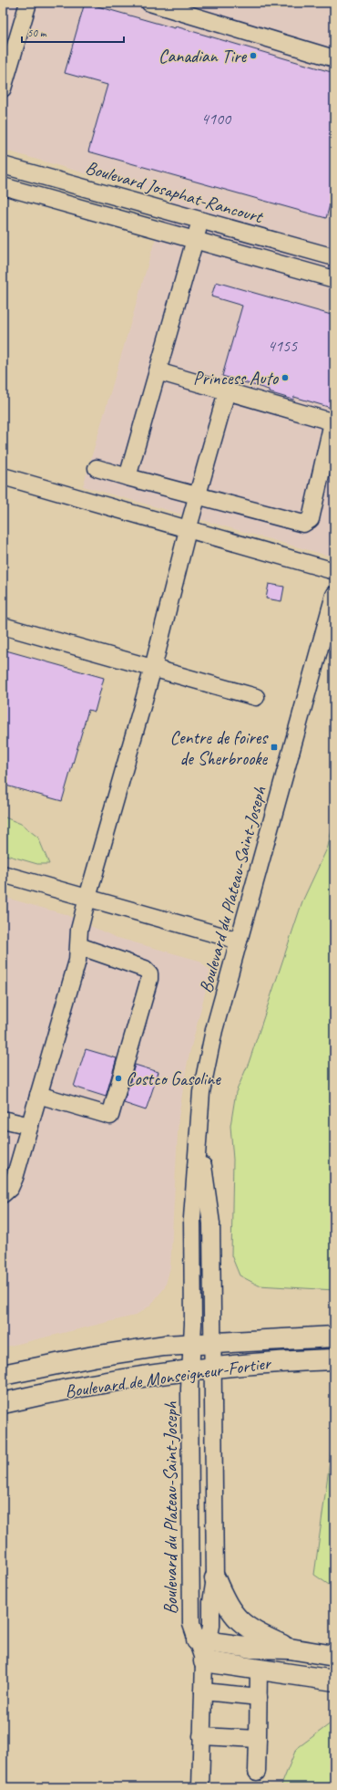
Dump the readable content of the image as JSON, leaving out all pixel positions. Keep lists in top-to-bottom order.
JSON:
{
  "streets": {
    "main road": ["Boulevard de Monseigneur-Fortier"],
    "street": ["Boulevard Josaphat-Rancourt", "Boulevard du Plateau-Saint-Joseph"]
  },
  "crossings": [
    ["Boulevard du Plateau-Saint-Joseph", "Boulevard de Monseigneur-Fortier"]
  ],
  "places": {
    "other": ["Canadian Tire", "Princess Auto", "Costco Gasoline"],
    "transit": ["Centre de foires de Sherbrooke"]
  },
  "house_numbers": ["4100", "4155"],
  "scale_bar": "50 m"
}
